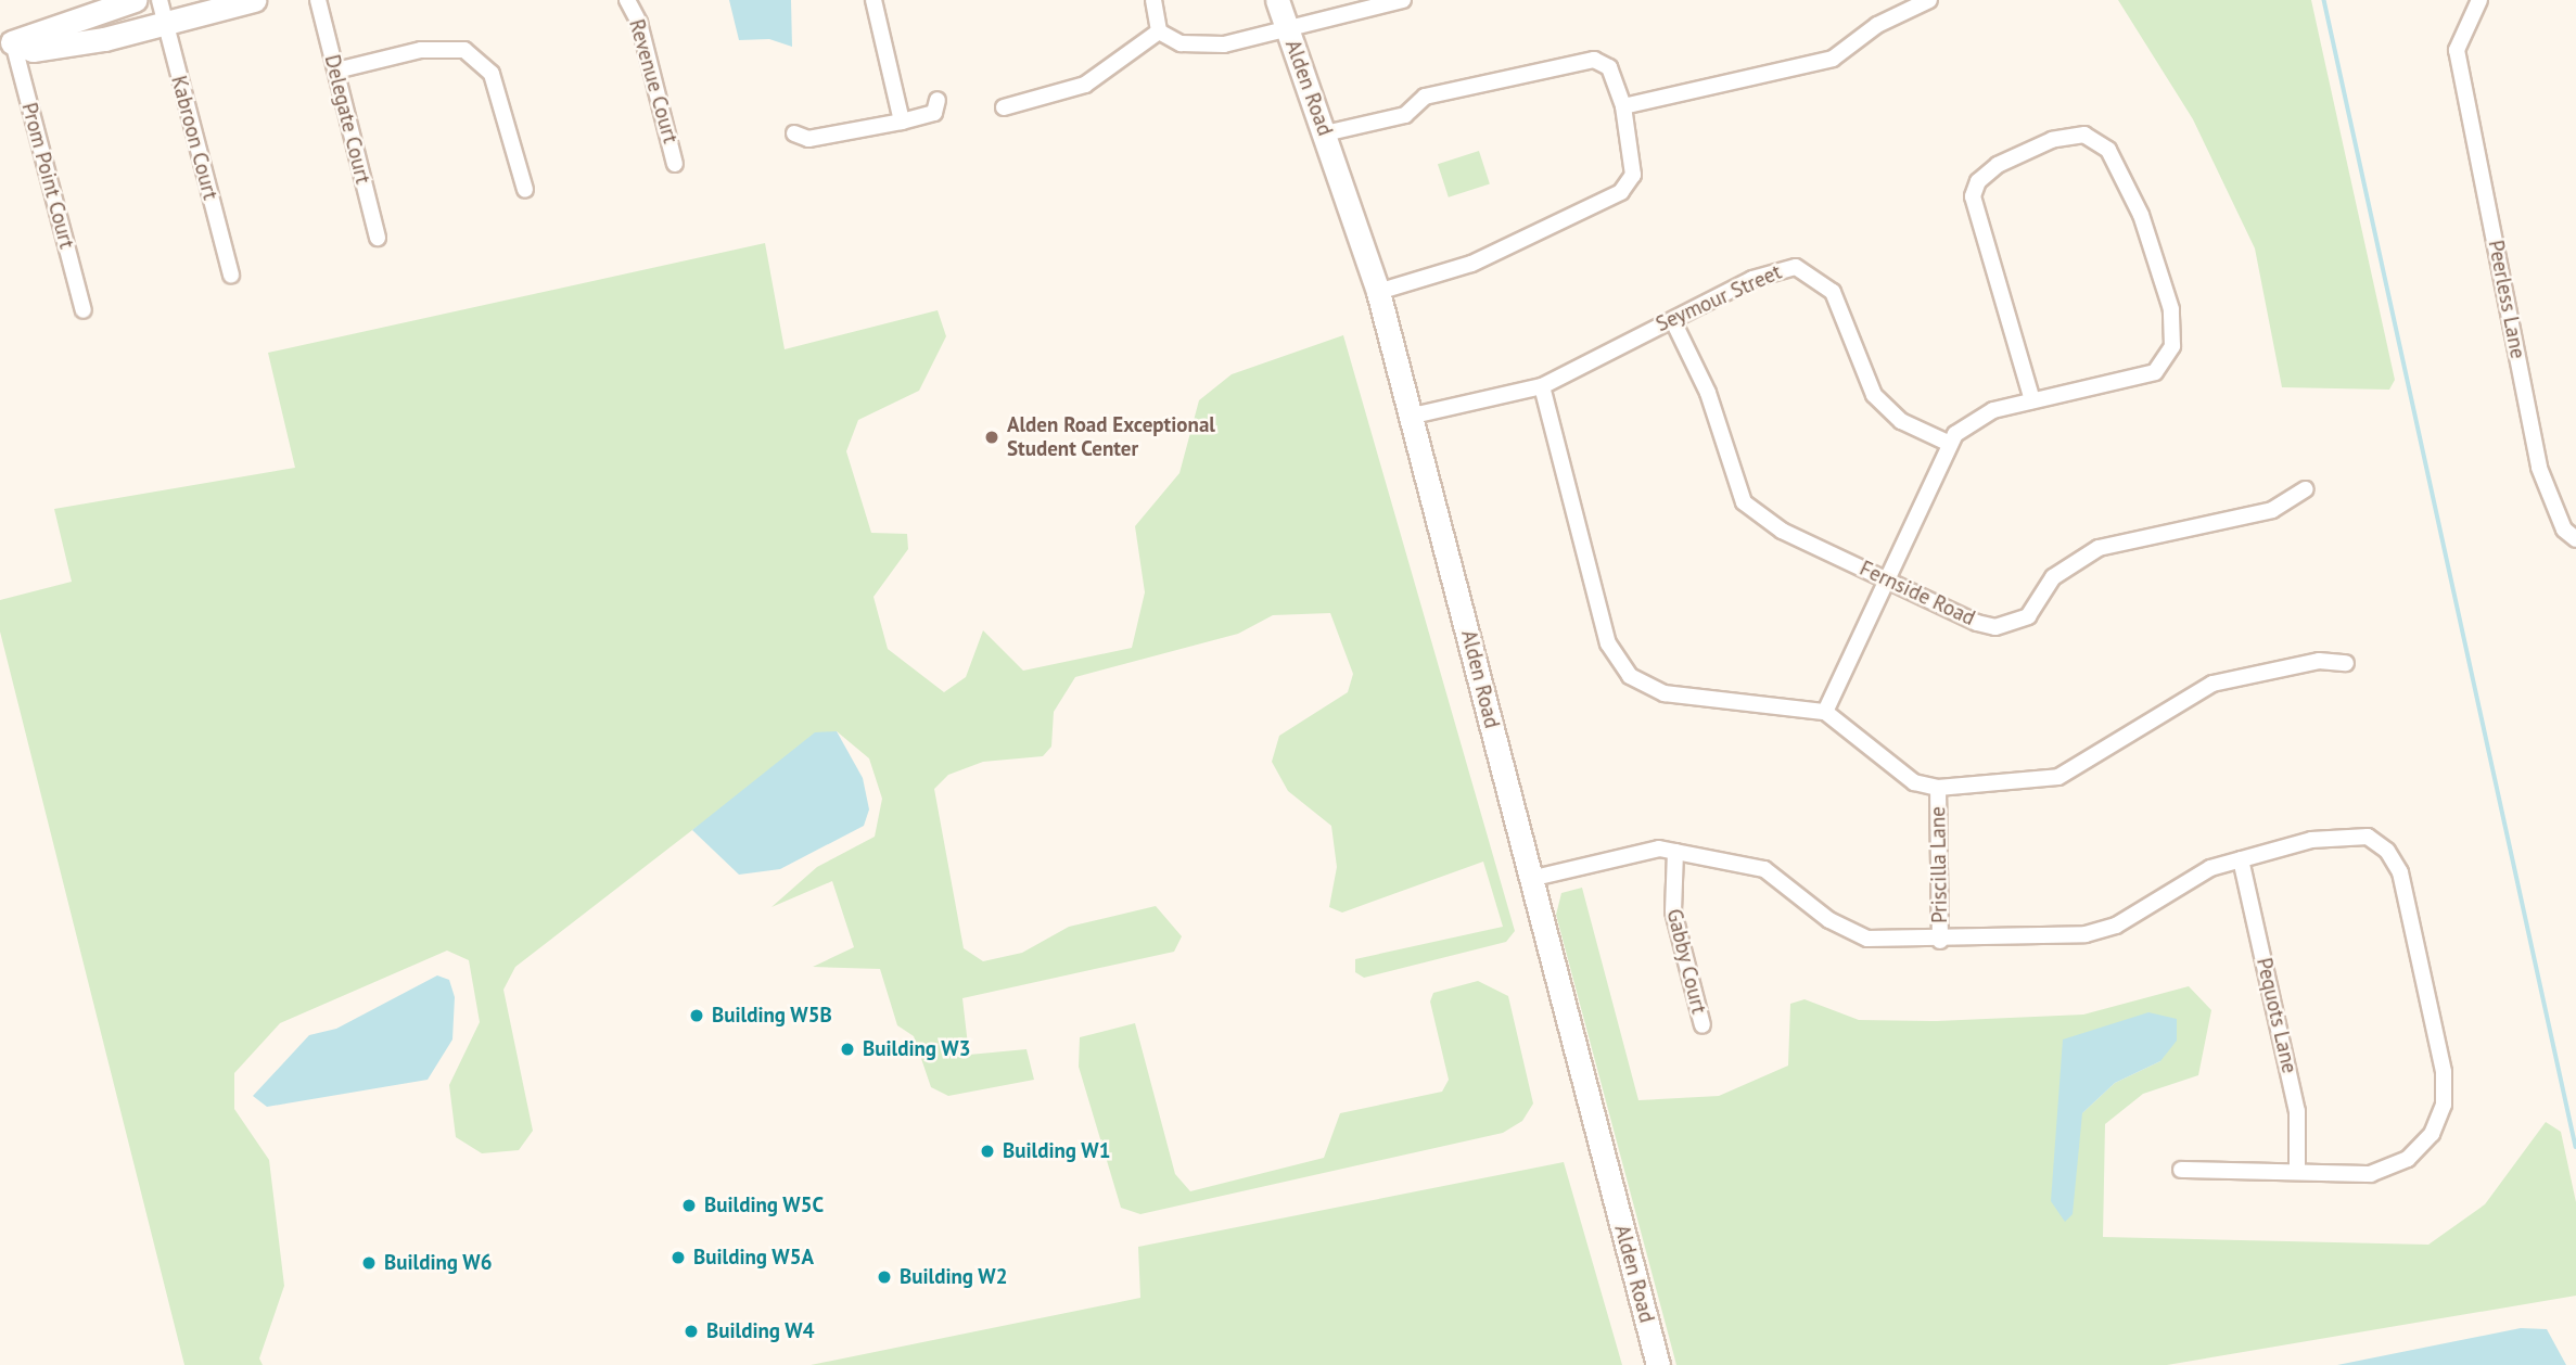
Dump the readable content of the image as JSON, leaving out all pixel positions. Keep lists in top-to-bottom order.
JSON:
{
  "streets": {
    "street": [
      "Revenue Court",
      "Alden Road",
      "Delegate Court",
      "Kabroon Court",
      "Prom Point Court",
      "Seymour Street",
      "Peerless Lane",
      "Fernside Road",
      "Priscilla Lane",
      "Gabby Court",
      "Pequots Lane"
    ]
  },
  "crossings": [
    ["Alden Road", "Seymour Street"],
    ["Seymour Street", "Fernside Road"]
  ],
  "places": [
    "Alden Road Exceptional Student Center",
    "Building W5B",
    "Building W3",
    "Building W1",
    "Building W5C",
    "Building W5A",
    "Building W6",
    "Building W2",
    "Building W4"
  ]
}
